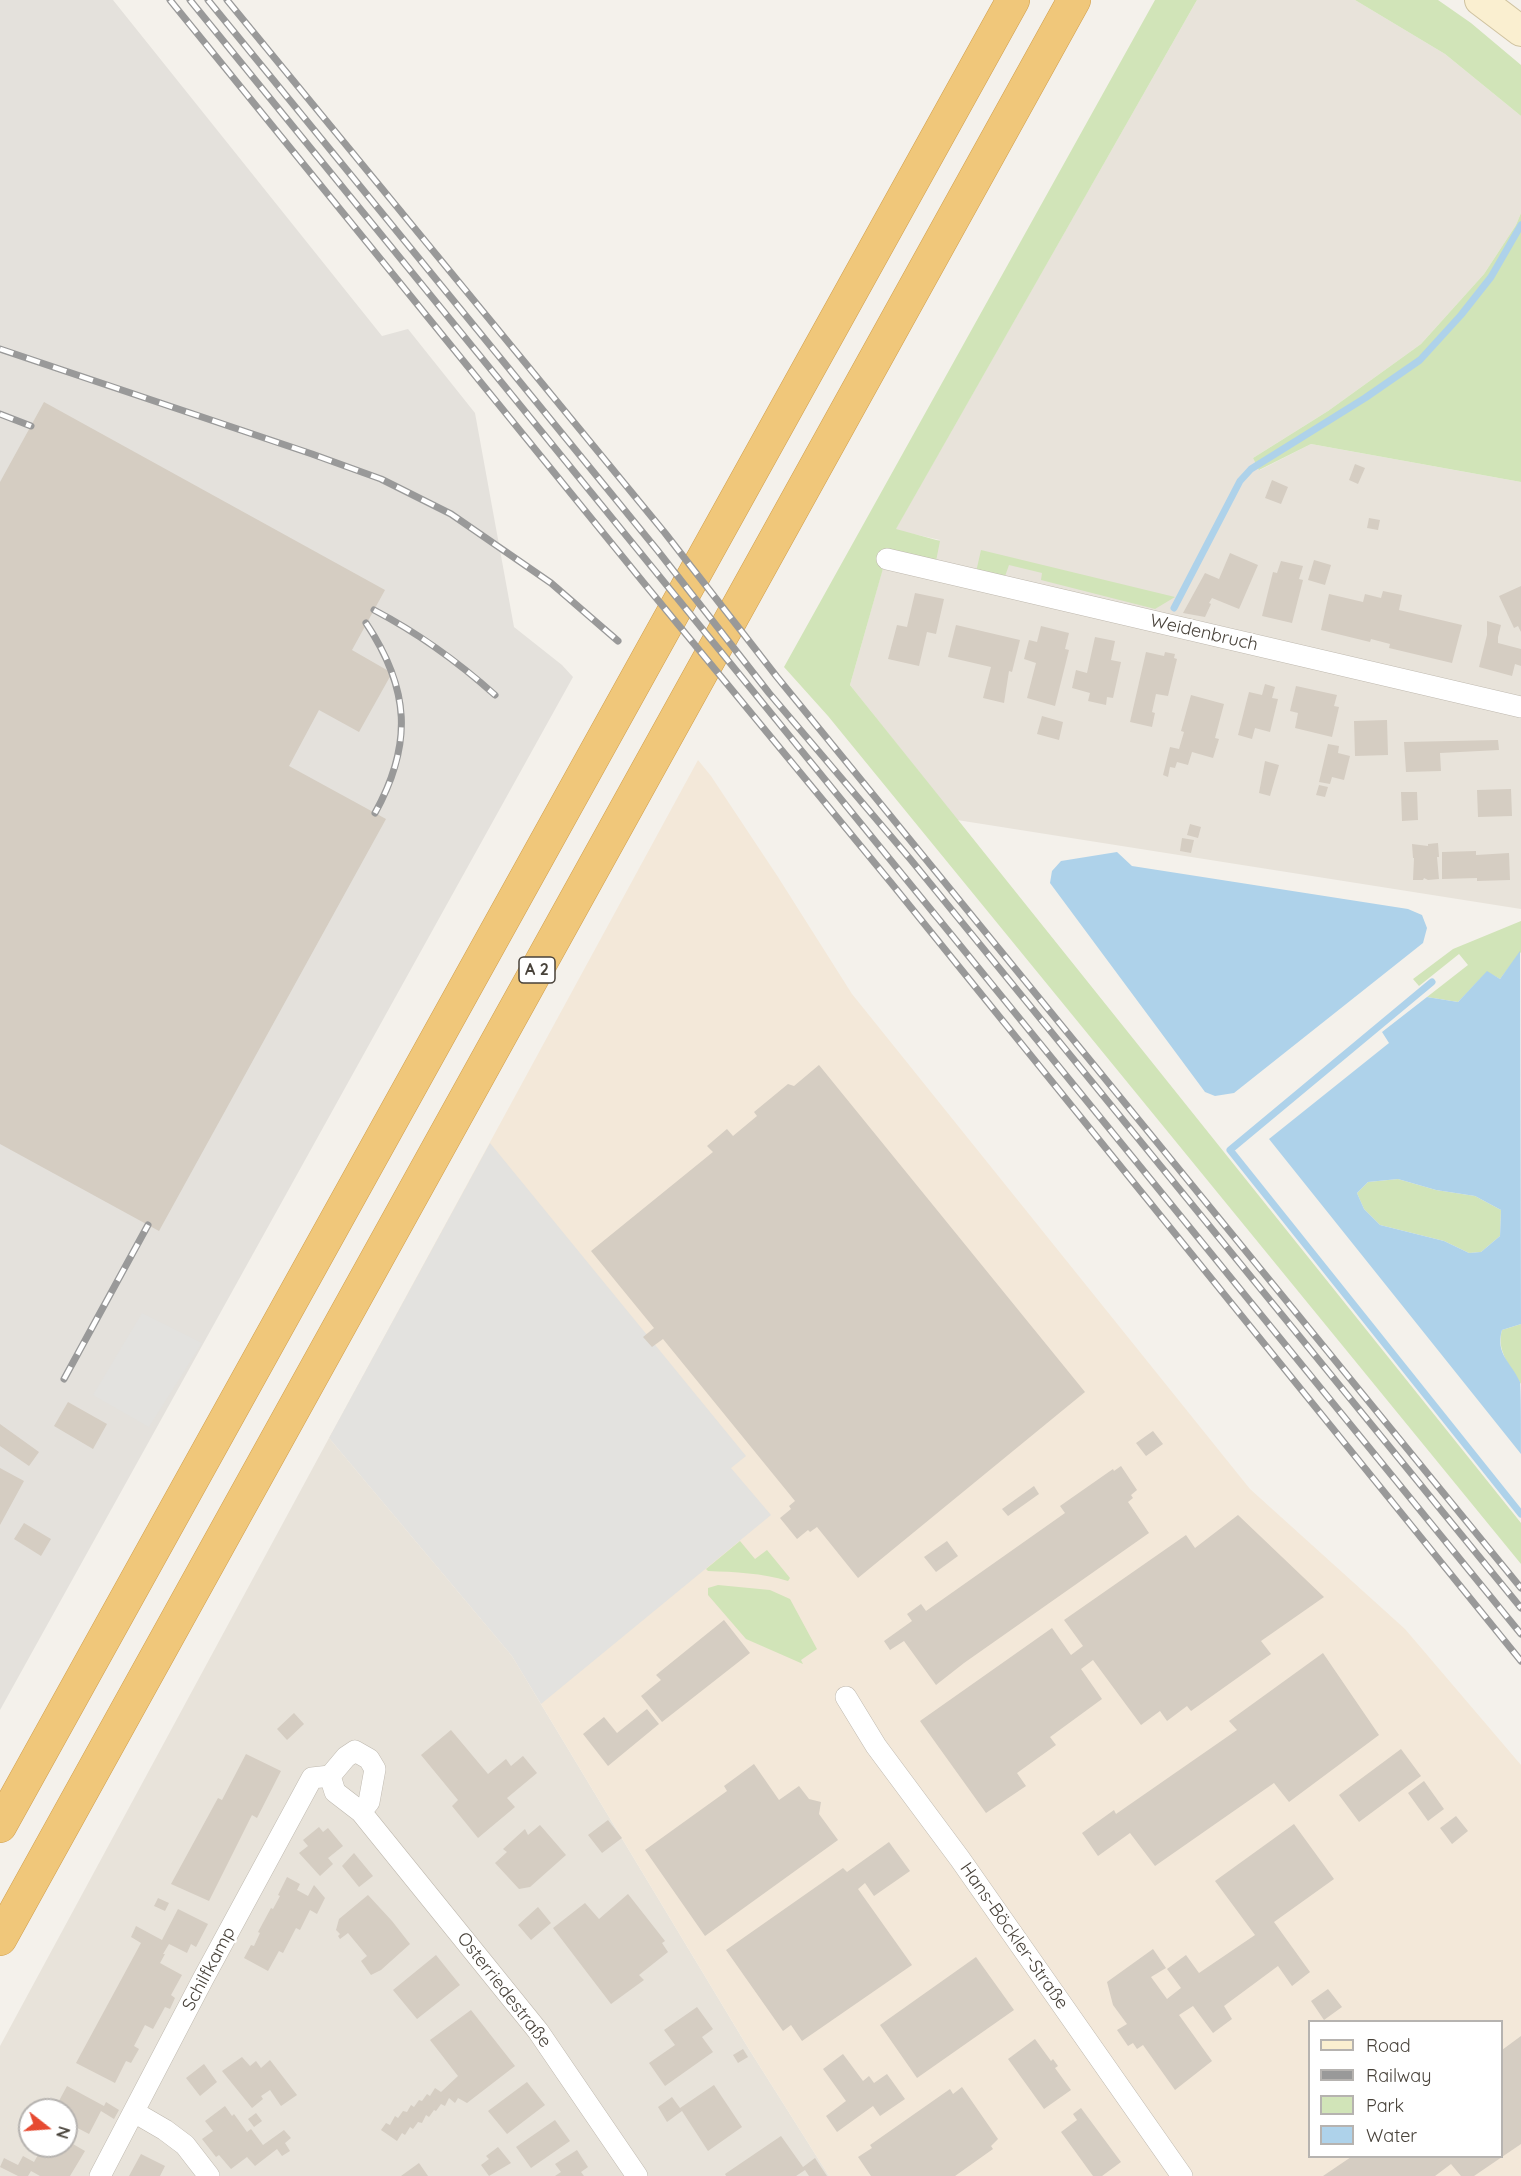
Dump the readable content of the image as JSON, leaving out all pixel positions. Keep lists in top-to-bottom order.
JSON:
{
  "streets": {
    "highway": ["A 2"],
    "street": [
      "Weidenbruch",
      "Hans-Böckler-Straße",
      "Schilfkamp",
      "Osterriedestraße"
    ]
  },
  "crossings": [
    ["Schilfkamp", "Osterriedestraße"]
  ],
  "legend": [
    "Road",
    "Railway",
    "Park",
    "Water"
  ],
  "north": "right"
}
